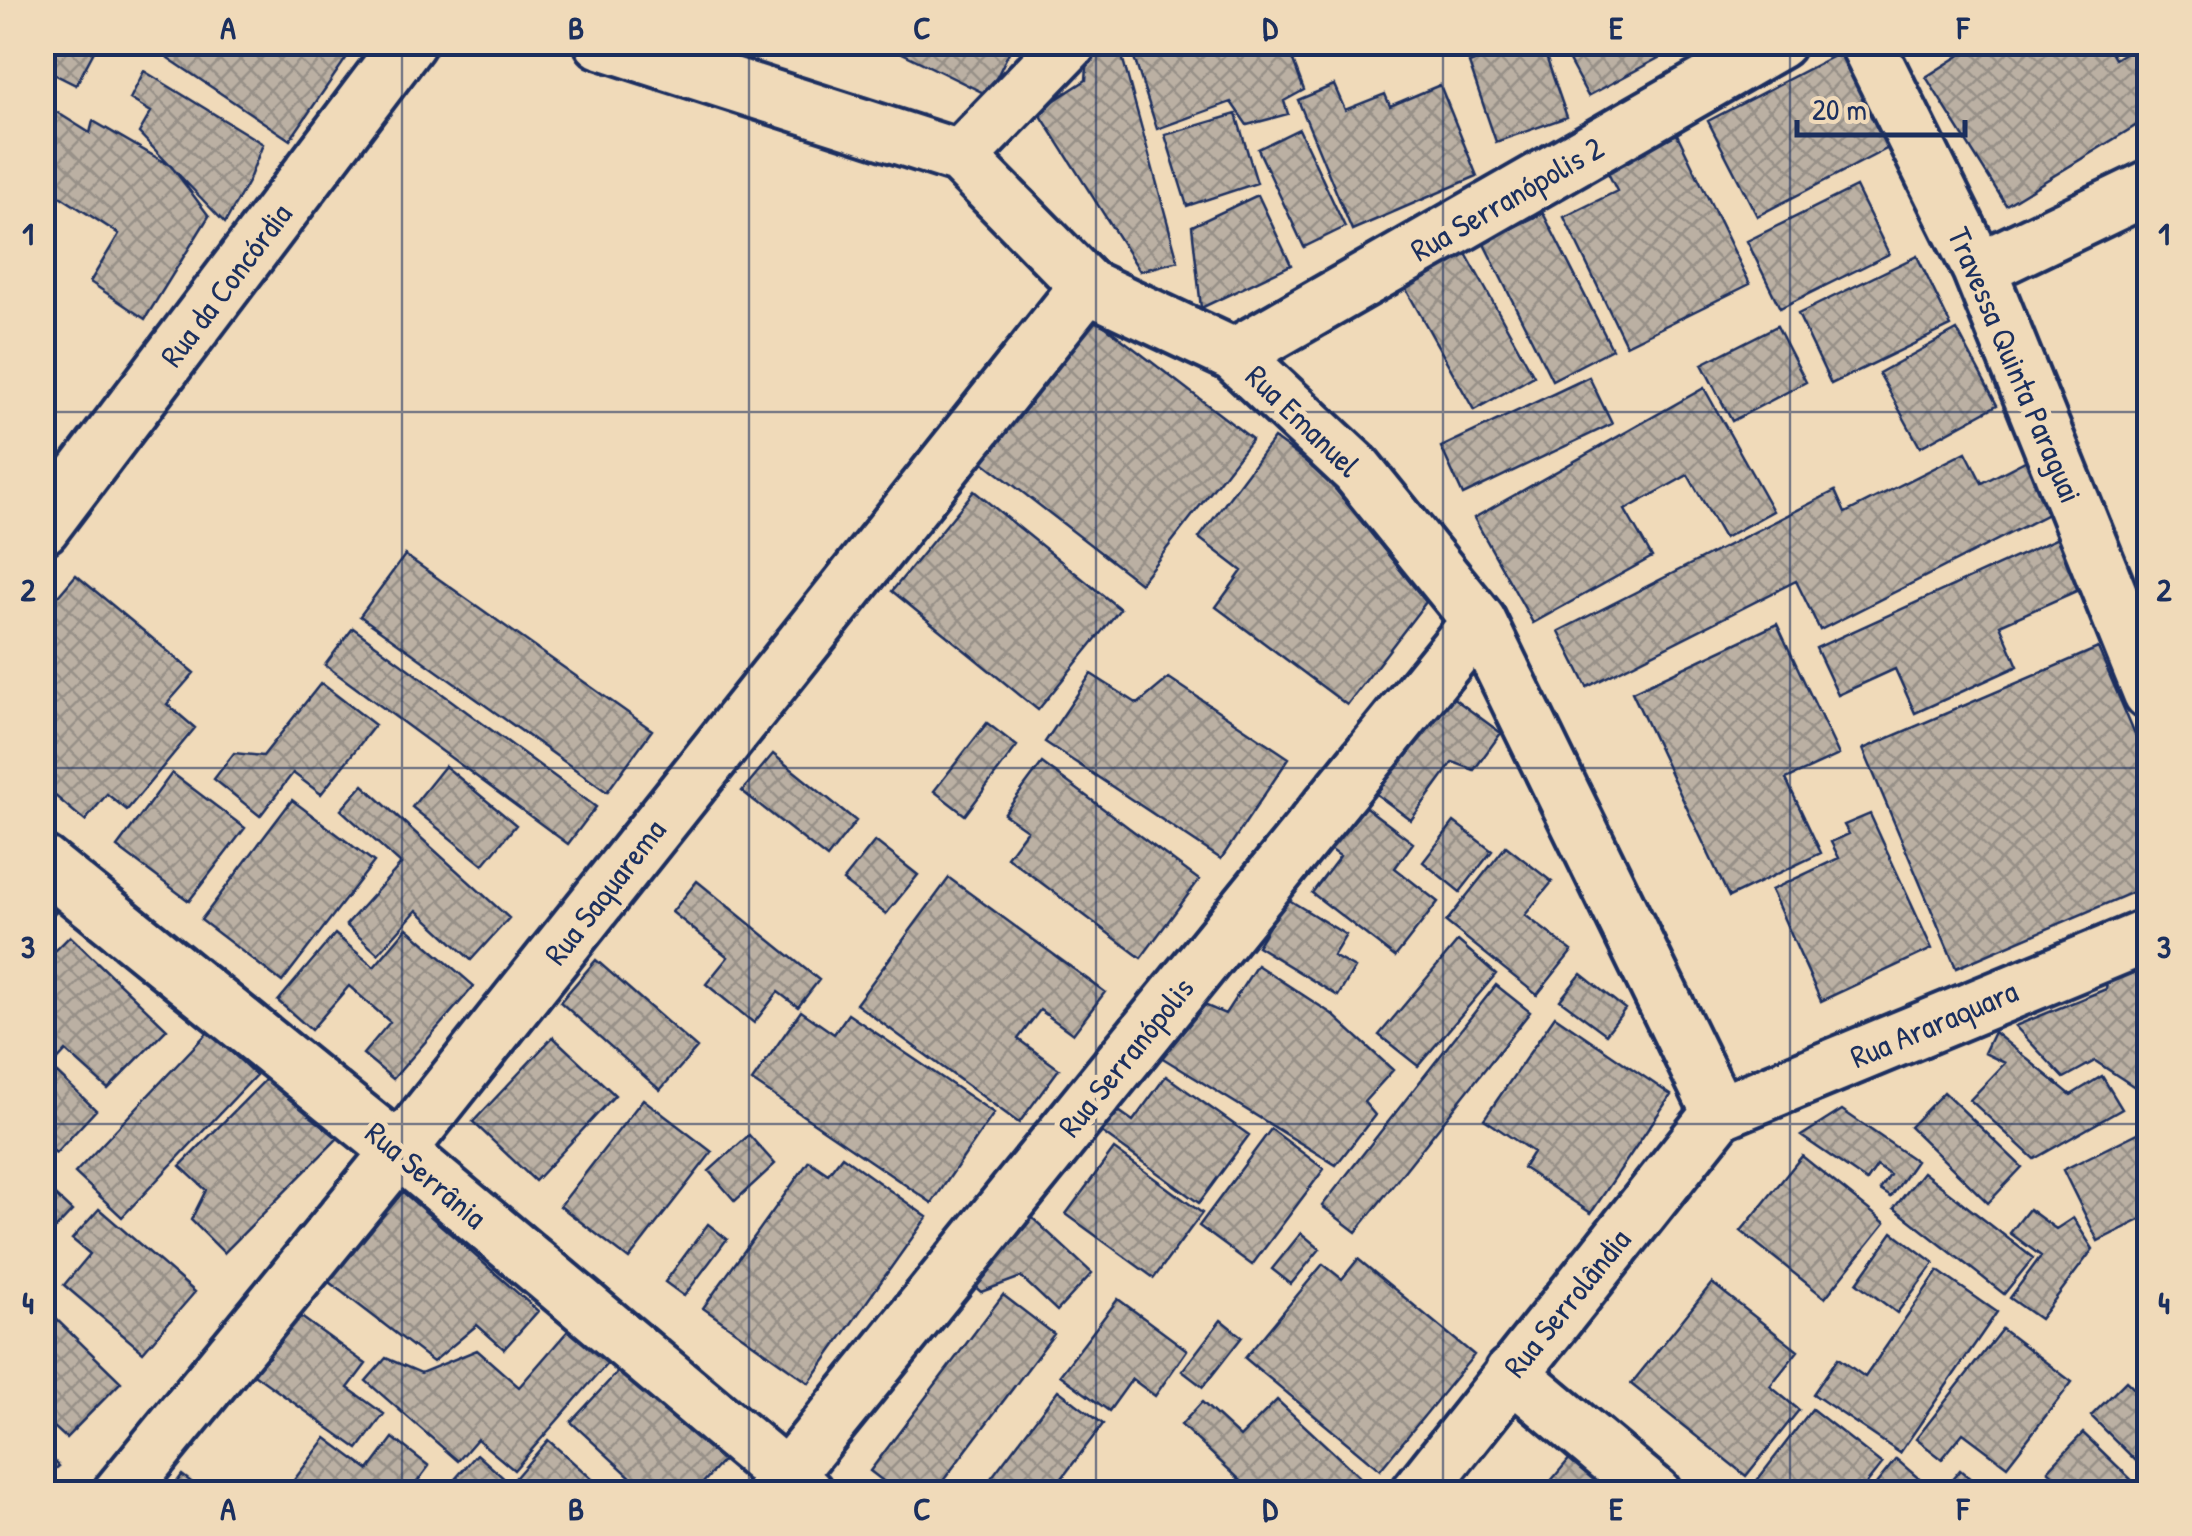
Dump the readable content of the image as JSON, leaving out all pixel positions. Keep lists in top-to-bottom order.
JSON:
{
  "streets": {
    "street": [
      "Rua Serranópolis 2",
      "Rua da Concórdia",
      "Travessa Quinta Paraguai",
      "Rua Emanuel",
      "Rua Saquarema",
      "Rua Araraquara",
      "Rua Serranópolis",
      "Rua Serrânia",
      "Rua Serrolândia"
    ]
  },
  "crossings": [
    ["Rua Serranópolis 2", "Rua Emanuel"],
    ["Rua Emanuel", "Rua Saquarema"],
    ["Rua Emanuel", "Rua Araraquara"],
    ["Rua Emanuel", "Rua Serranópolis"],
    ["Rua Emanuel", "Rua Serrolândia"],
    ["Rua Saquarema", "Rua Serrânia"],
    ["Rua Araraquara", "Rua Serrolândia"],
    ["Rua Serranópolis", "Rua Serrânia"]
  ],
  "scale_bar": "20 m",
  "grid": {
    "columns": [
      "A",
      "B",
      "C",
      "D",
      "E",
      "F"
    ],
    "rows": [
      "1",
      "2",
      "3",
      "4"
    ]
  }
}
